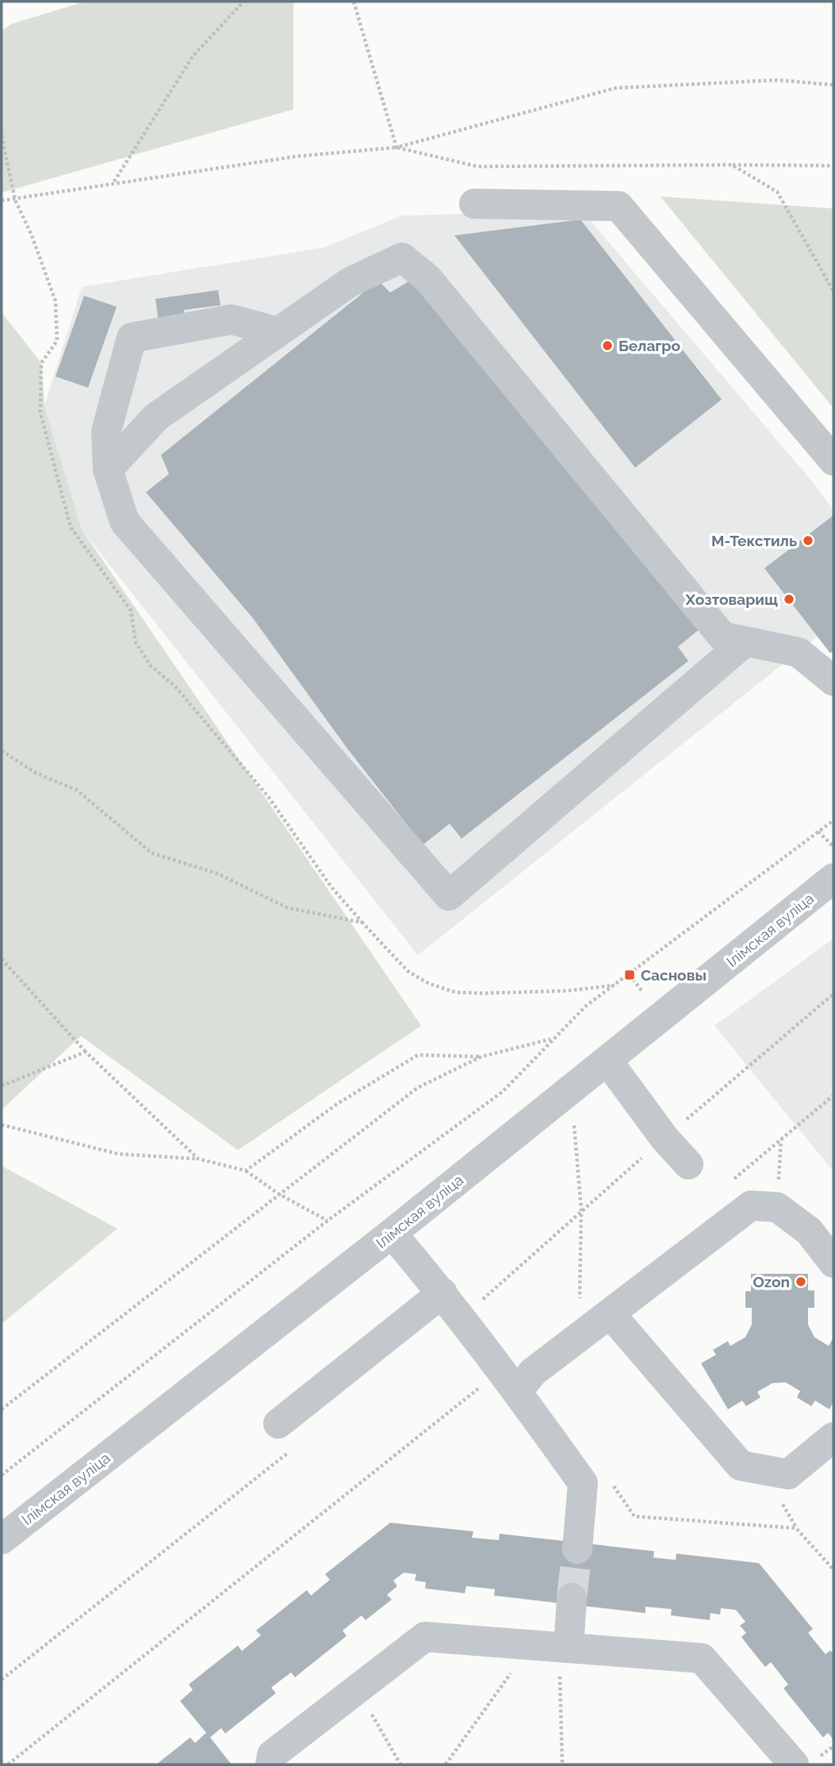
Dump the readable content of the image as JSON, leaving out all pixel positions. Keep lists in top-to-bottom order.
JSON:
{
  "streets": {
    "street": ["Ілімская вуліца"]
  },
  "places": {
    "other": [
      "Белагро",
      "М-Текстиль",
      "Хозтоварищ",
      "Ozon"
    ],
    "transit": ["Сасновы"]
  }
}
